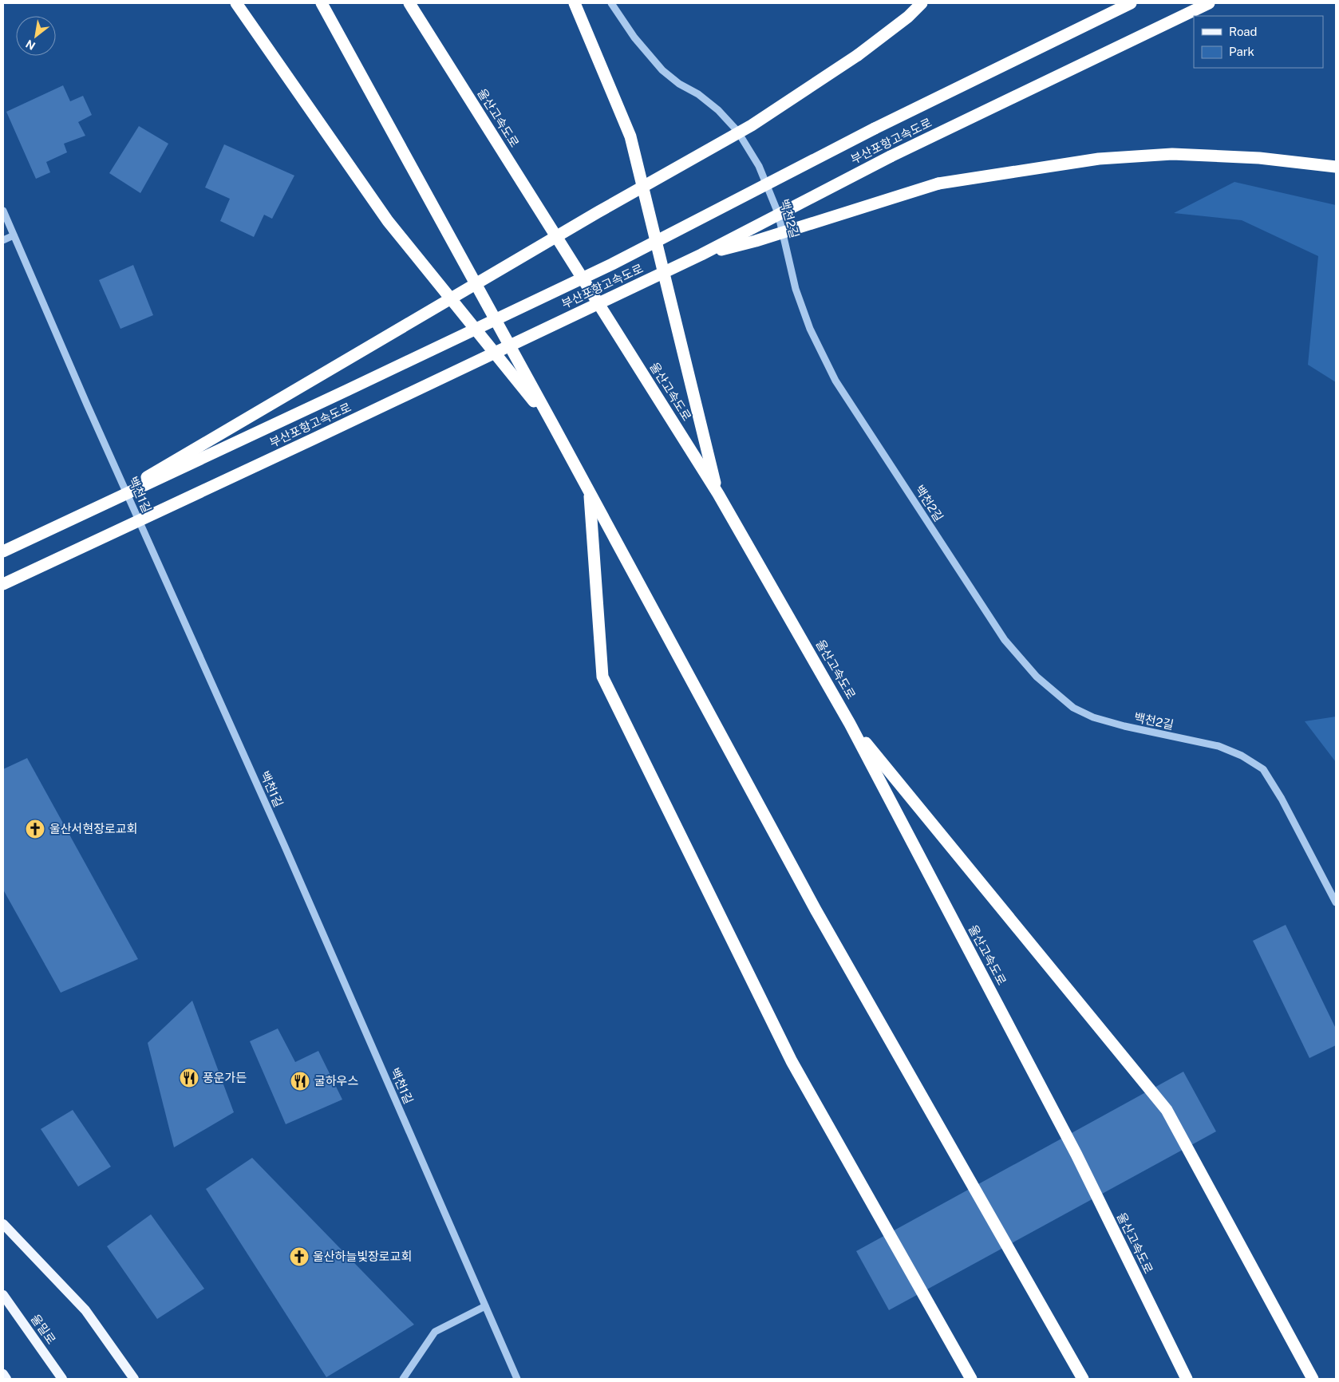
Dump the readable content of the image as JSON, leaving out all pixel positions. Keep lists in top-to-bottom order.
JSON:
{
  "streets": {
    "highway": ["울산고속도로", "부산포항고속도로"],
    "main road": ["울밀로"],
    "street": ["백천2길", "백천1길"]
  },
  "places": {
    "church": ["울산서현장로교회", "울산하늘빛장로교회"],
    "restaurant": ["풍운가든", "굴하우스"]
  },
  "legend": ["Road", "Park"],
  "north": "bottom left"
}
